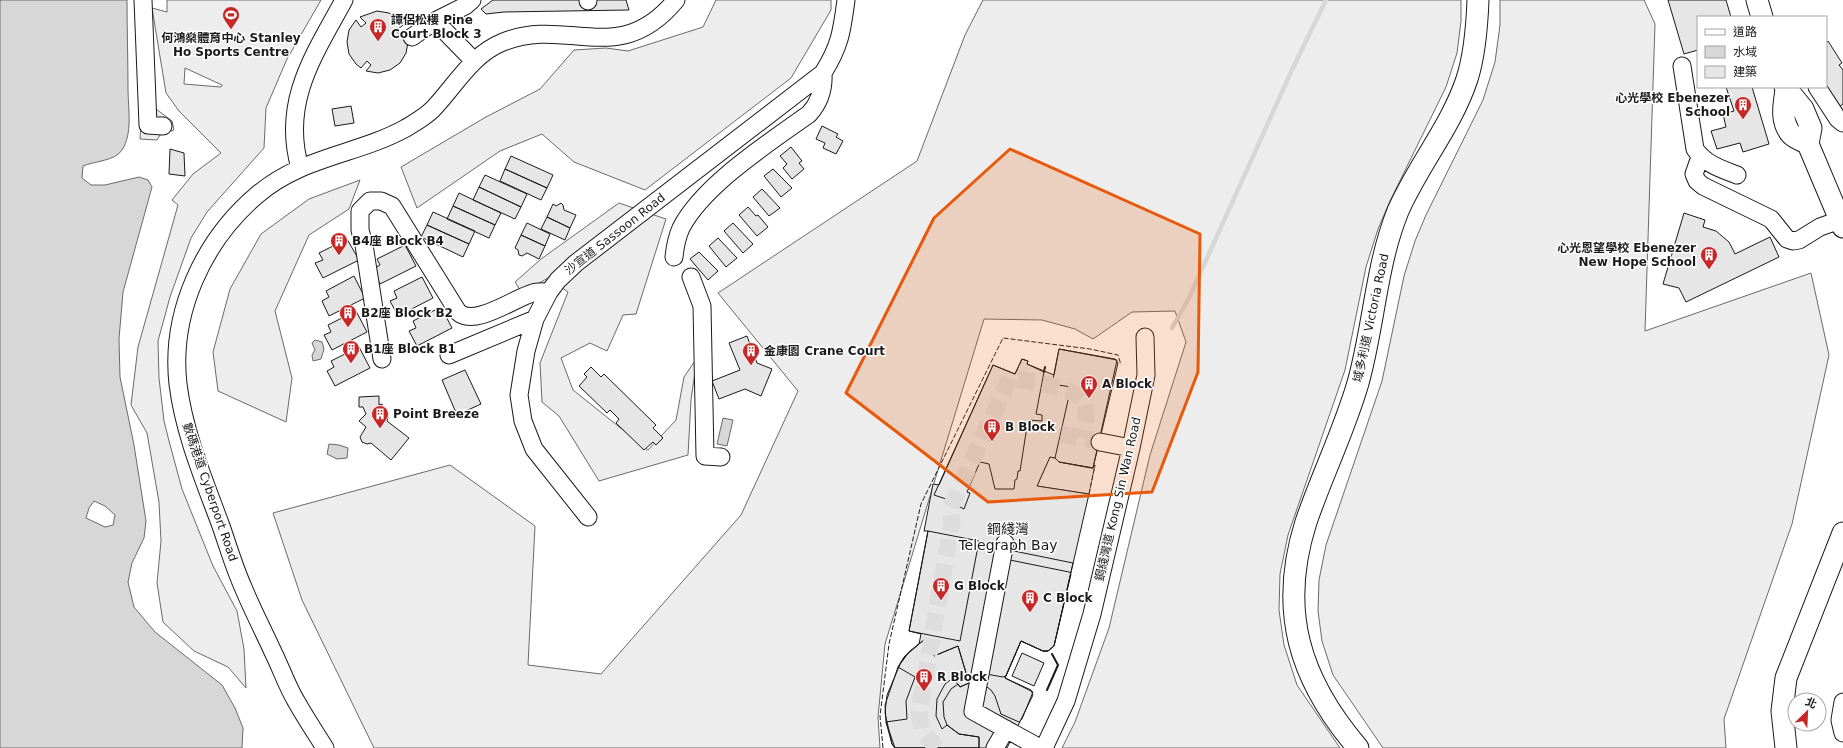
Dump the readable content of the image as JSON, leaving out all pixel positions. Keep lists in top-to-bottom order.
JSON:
{
  "streets": {
    "main road": ["域多利道 Victoria Road"],
    "street": ["沙宣道 Sassoon Road", "數碼港道 Cyberport Road", "鋼綫灣道 Kong Sin Wan Road"]
  },
  "districts": ["鋼綫灣 Telegraph Bay"],
  "places": {
    "sports": ["何鴻燊體育中心 Stanley Ho Sports Centre"],
    "building": [
      "譚侶松樓 Pine Court Block 3",
      "心光學校 Ebenezer School",
      "B4座 Block B4",
      "心光恩望學校 Ebenezer New Hope School",
      "B2座 Block B2",
      "B1座 Block B1",
      "金康園 Crane Court",
      "A Block",
      "Point Breeze",
      "B Block",
      "G Block",
      "C Block",
      "R Block"
    ]
  },
  "legend": ["道路", "水域", "建築"],
  "north": "top right"
}
